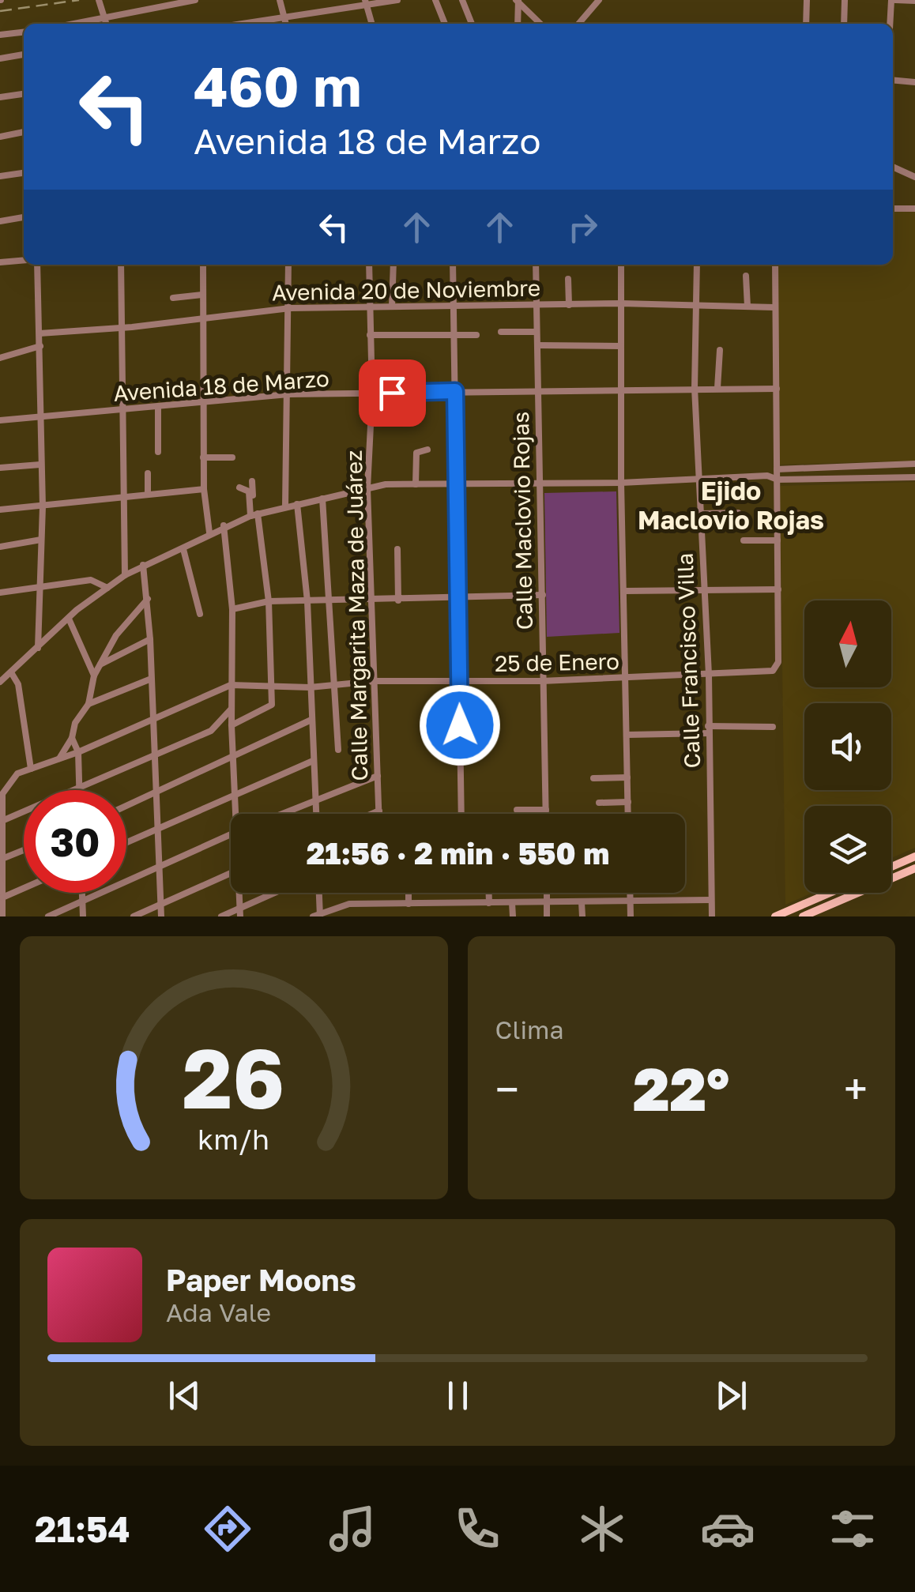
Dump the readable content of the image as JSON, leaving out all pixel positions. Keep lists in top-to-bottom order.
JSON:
{
  "streets": {
    "street": [
      "Avenida 20 de Noviembre",
      "Avenida 18 de Marzo",
      "Calle Maclovio Rojas",
      "Calle Margarita Maza de Juárez",
      "Calle Francisco Villa",
      "25 de Enero"
    ]
  },
  "crossings": [
    ["Avenida 20 de Noviembre", "Calle Maclovio Rojas"],
    ["Avenida 20 de Noviembre", "Calle Margarita Maza de Juárez"],
    ["Avenida 20 de Noviembre", "Calle Francisco Villa"],
    ["Avenida 18 de Marzo", "Calle Maclovio Rojas"],
    ["Avenida 18 de Marzo", "Calle Margarita Maza de Juárez"],
    ["Avenida 18 de Marzo", "Calle Francisco Villa"],
    ["Calle Maclovio Rojas", "25 de Enero"],
    ["Calle Margarita Maza de Juárez", "25 de Enero"],
    ["Calle Francisco Villa", "25 de Enero"]
  ],
  "districts": ["Ejido Maclovio Rojas"],
  "north": "top",
  "page": {
    "turn": ["460 m", "Avenida 18 de Marzo"],
    "limit": "30",
    "trip": "21:56 · 2 min · 550 m",
    "tile": "Clima",
    "heat": ["−", "22°", "+"],
    "song": ["Paper Moons", "Ada Vale"],
    "tabs": "21:54",
    "gauge": ["26", "km/h"]
  }
}
